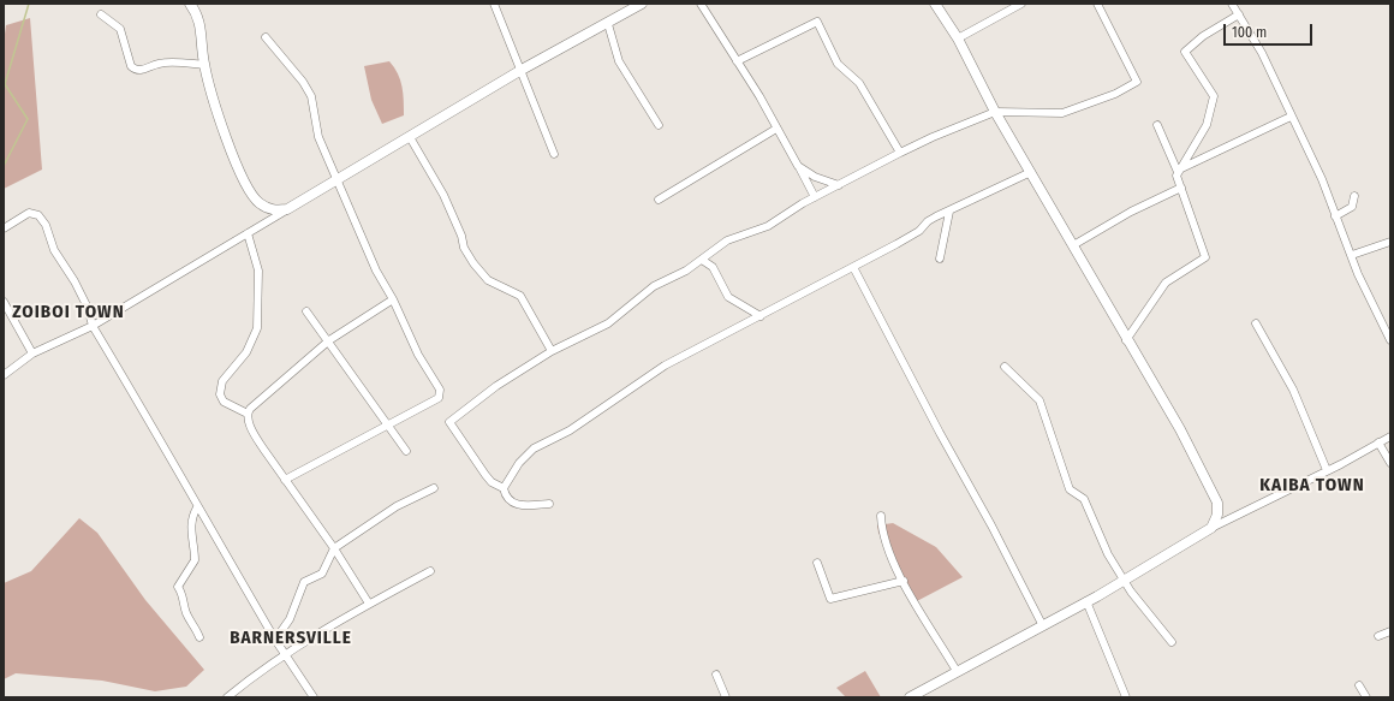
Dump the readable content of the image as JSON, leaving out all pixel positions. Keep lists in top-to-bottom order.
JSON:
{
  "districts": ["ZOIBOI TOWN", "KAIBA TOWN", "BARNERSVILLE"],
  "scale_bar": "100 m"
}
